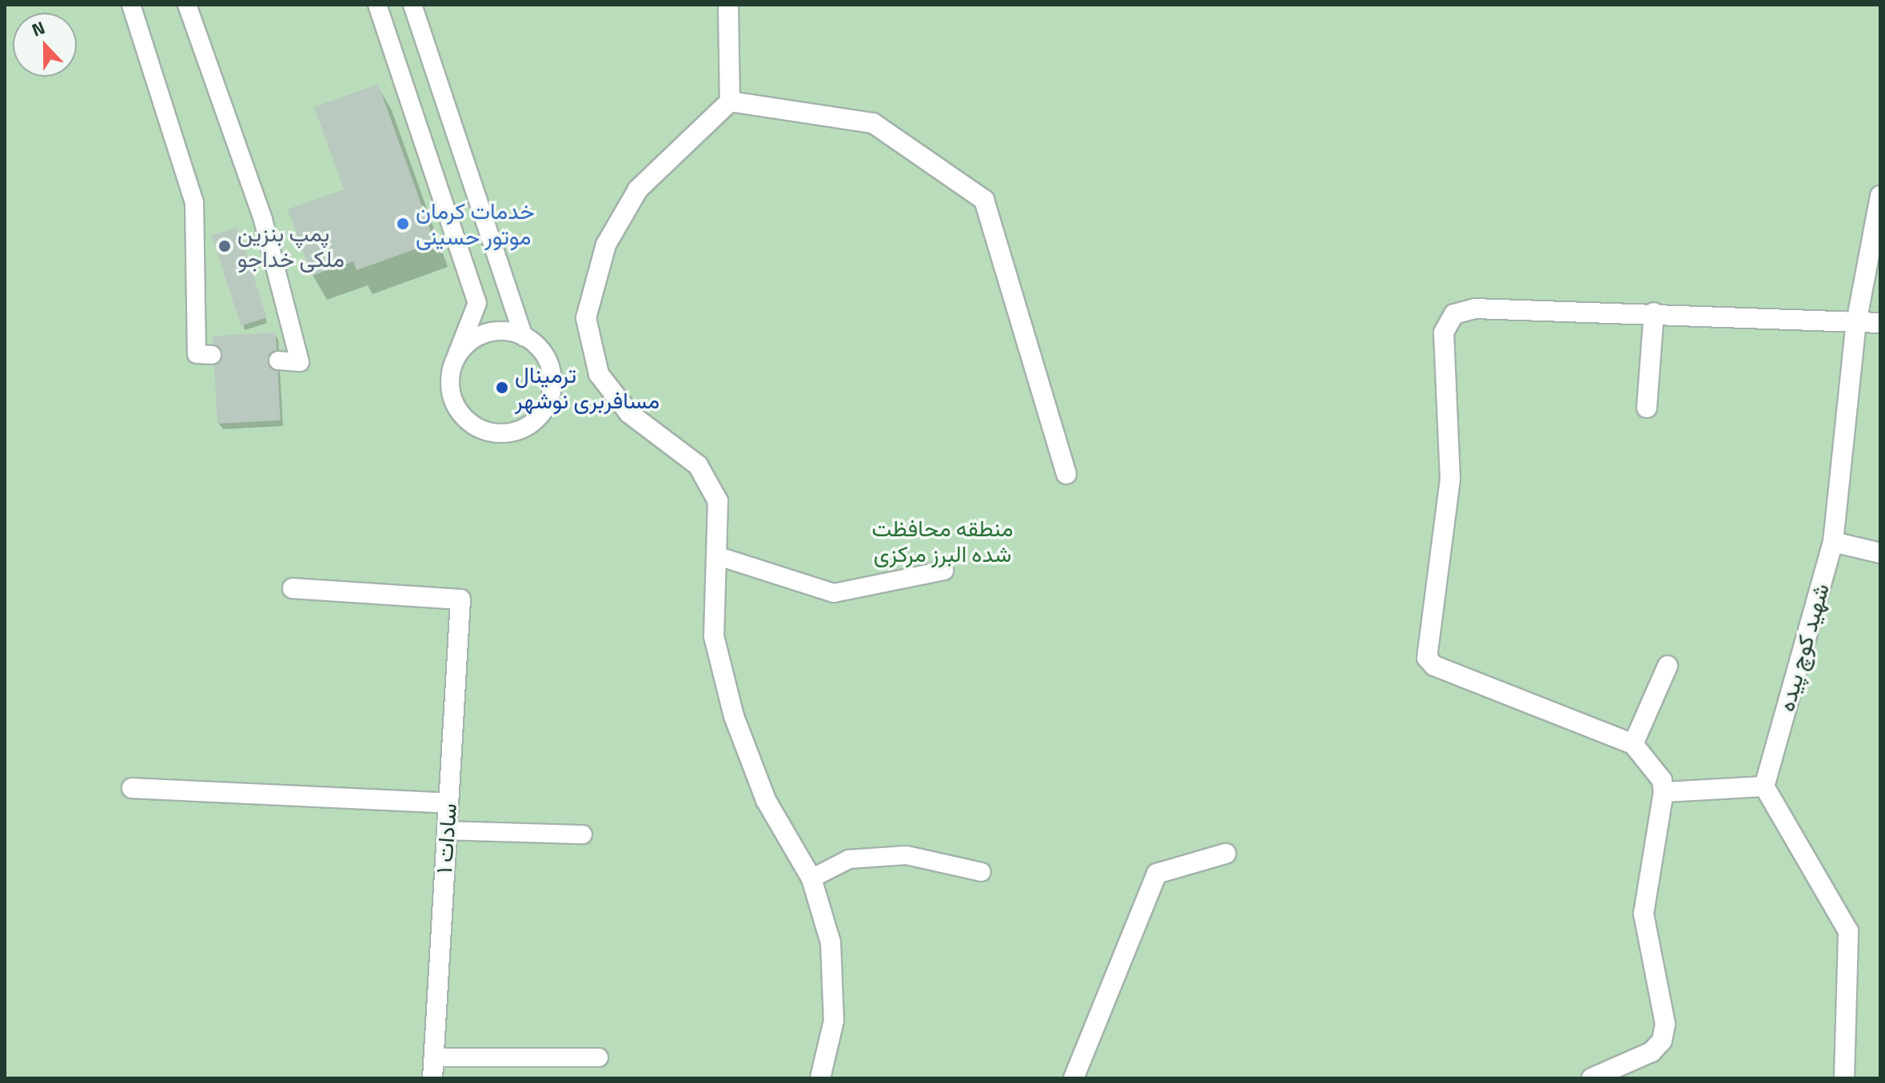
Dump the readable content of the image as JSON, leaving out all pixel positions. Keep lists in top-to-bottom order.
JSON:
{
  "streets": {
    "street": ["شهید کوچ پیده", "سادات ۱"]
  },
  "parks": ["منطقه محافظت شده البرز مرکزی"],
  "places": ["خدمات کرمان موتور حسینی", "پمپ بنزین ملکی خداجو", "ترمینال مسافربری نوشهر"],
  "north": "top"
}
